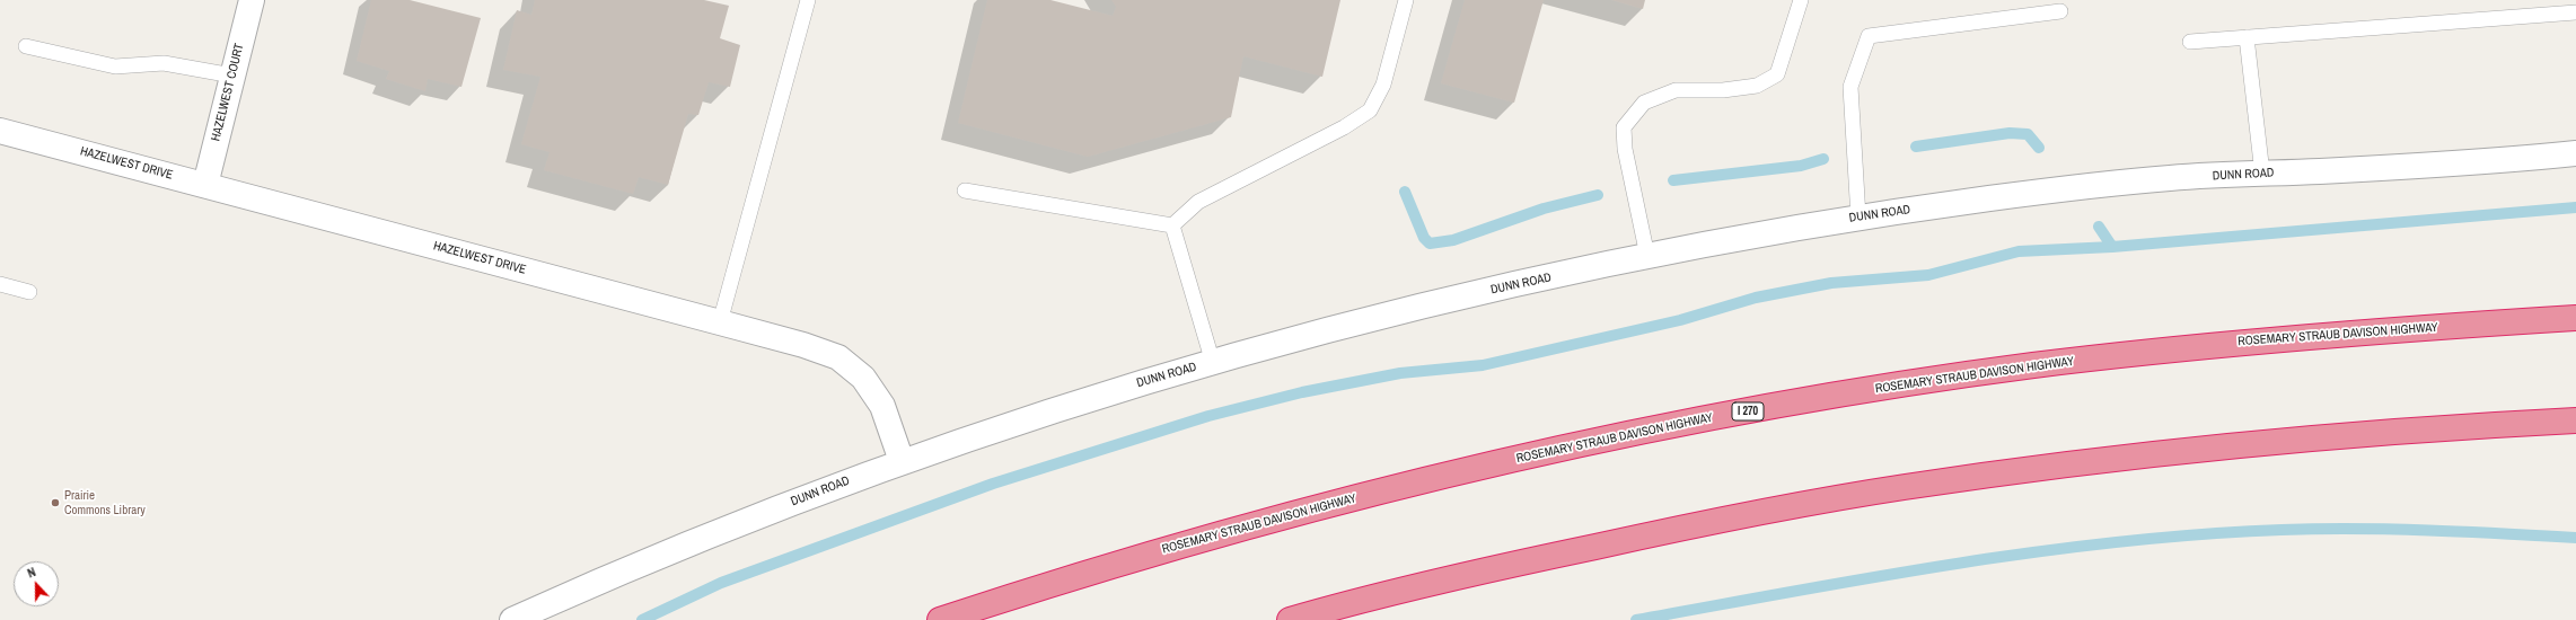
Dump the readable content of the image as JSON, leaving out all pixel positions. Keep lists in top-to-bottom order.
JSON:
{
  "streets": {
    "highway": ["ROSEMARY STRAUB DAVISON HIGHWAY", "I 270"],
    "street": ["HAZELWEST COURT", "HAZELWEST DRIVE", "DUNN ROAD"]
  },
  "crossings": [
    ["HAZELWEST COURT", "HAZELWEST DRIVE"],
    ["HAZELWEST DRIVE", "DUNN ROAD"]
  ],
  "places": ["Prairie Commons Library"],
  "north": "top"
}
